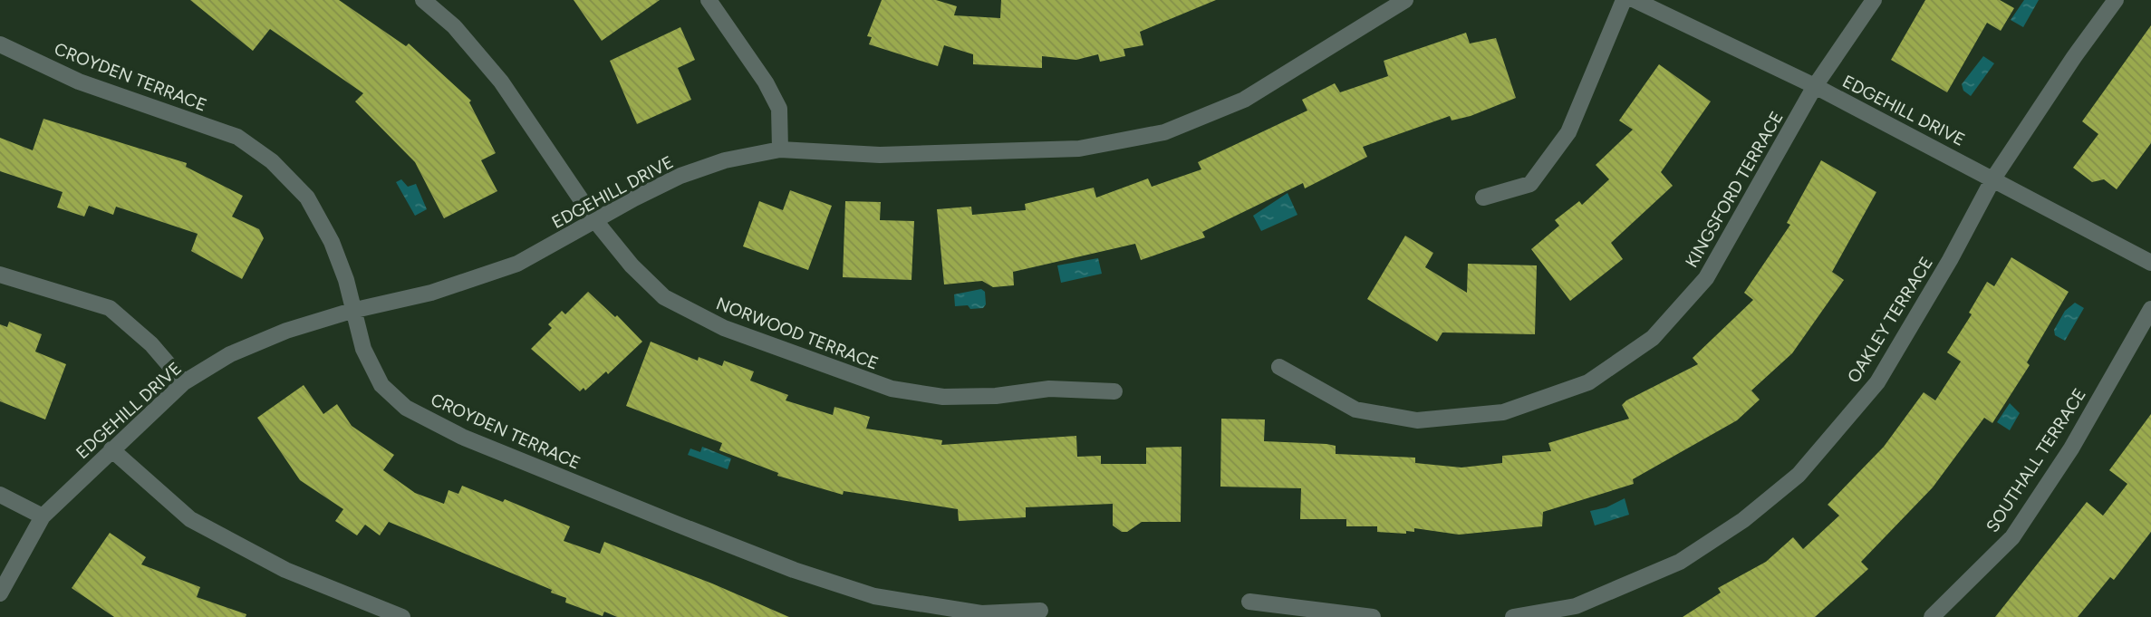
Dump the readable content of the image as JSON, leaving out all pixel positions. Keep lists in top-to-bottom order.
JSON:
{
  "streets": {
    "street": [
      "CROYDEN TERRACE",
      "EDGEHILL DRIVE",
      "KINGSFORD TERRACE",
      "OAKLEY TERRACE",
      "NORWOOD TERRACE",
      "SOUTHALL TERRACE"
    ]
  },
  "crossings": [
    ["CROYDEN TERRACE", "EDGEHILL DRIVE"],
    ["EDGEHILL DRIVE", "KINGSFORD TERRACE"],
    ["EDGEHILL DRIVE", "OAKLEY TERRACE"],
    ["EDGEHILL DRIVE", "NORWOOD TERRACE"]
  ]
}
